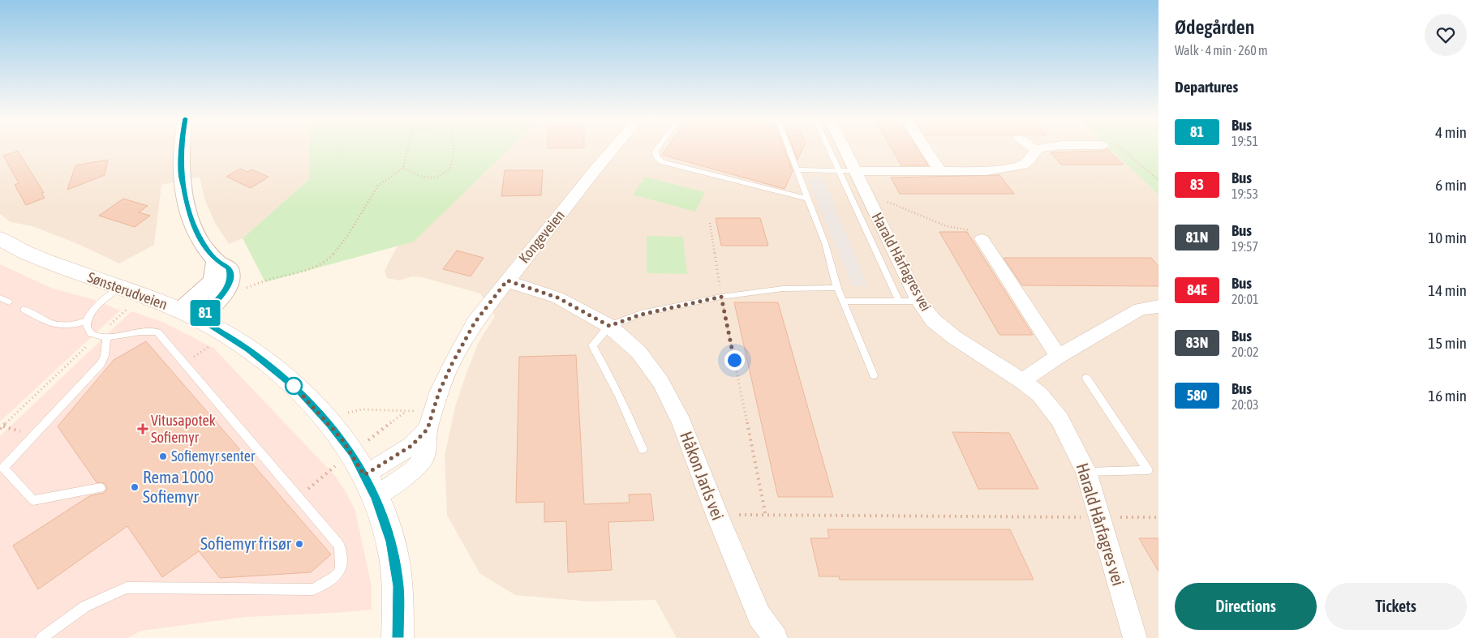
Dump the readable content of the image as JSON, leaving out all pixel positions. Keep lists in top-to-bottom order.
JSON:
{
  "streets": {
    "main road": ["Sønsterudveien"],
    "street": ["Kongeveien", "Harald Hårfagres vei", "Håkon Jarls vei"]
  },
  "crossings": [
    ["Kongeveien", "Sønsterudveien"],
    ["Kongeveien", "Håkon Jarls vei"]
  ],
  "places": {
    "health": ["Vitusapotek Sofiemyr"],
    "other": ["Sofiemyr senter", "Rema 1000 Sofiemyr", "Sofiemyr frisør"]
  },
  "lines": ["bus line 81"],
  "page": {
    "on_map": "81",
    "heading": [
      ["Ødegården", "Walk · 4 min · 260 m"],
      "Departures"
    ],
    "list": [
      {
        "mark": "81",
        "name": "Bus",
        "note": "19:51",
        "value": "4 min"
      },
      {
        "mark": "83",
        "name": "Bus",
        "note": "19:53",
        "value": "6 min"
      },
      {
        "mark": "81N",
        "name": "Bus",
        "note": "19:57",
        "value": "10 min"
      },
      {
        "mark": "84E",
        "name": "Bus",
        "note": "20:01",
        "value": "14 min"
      },
      {
        "mark": "83N",
        "name": "Bus",
        "note": "20:02",
        "value": "15 min"
      },
      {
        "mark": "580",
        "name": "Bus",
        "note": "20:03",
        "value": "16 min"
      }
    ],
    "buttons": ["Directions", "Tickets"]
  }
}
